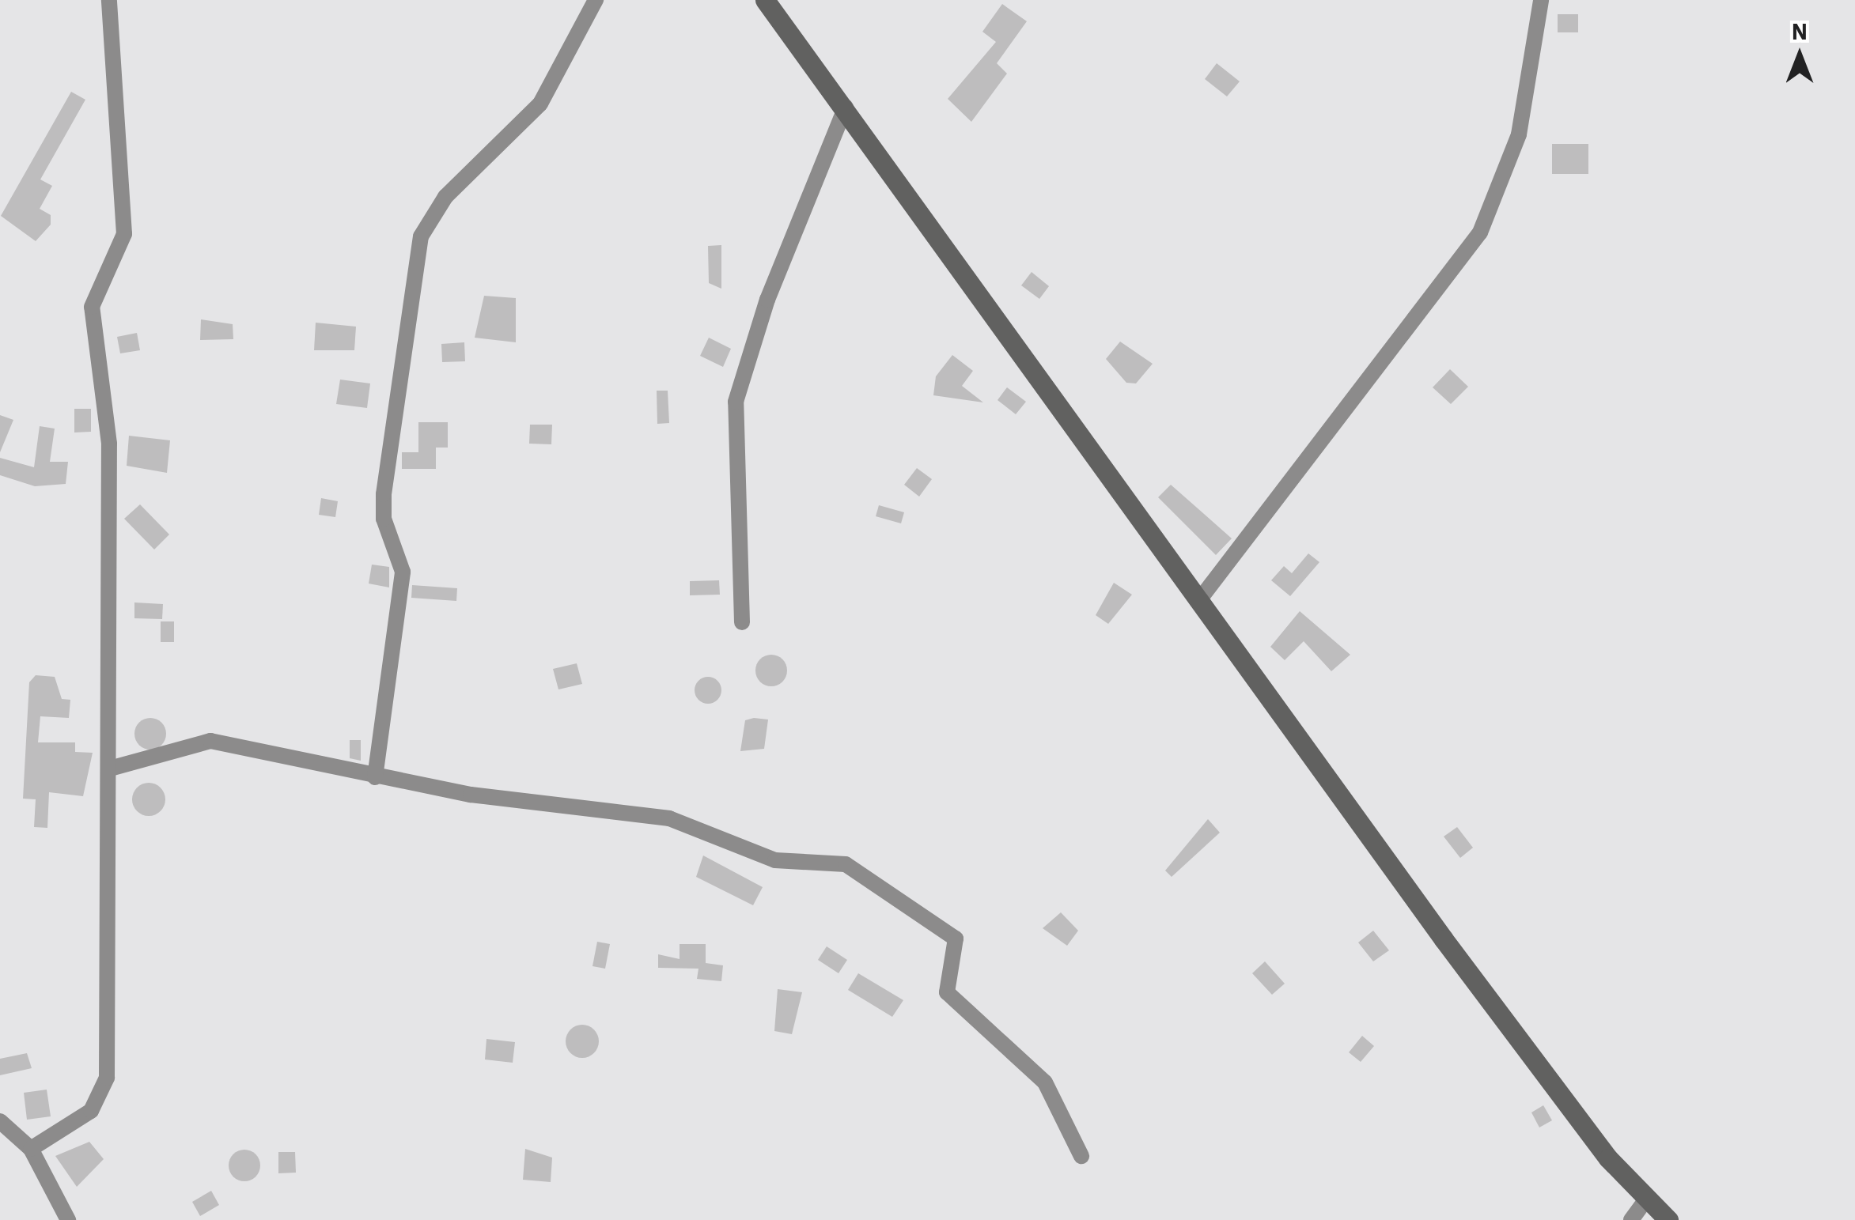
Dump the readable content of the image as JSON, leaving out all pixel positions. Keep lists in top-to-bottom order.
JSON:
{
  "north": "top"
}
